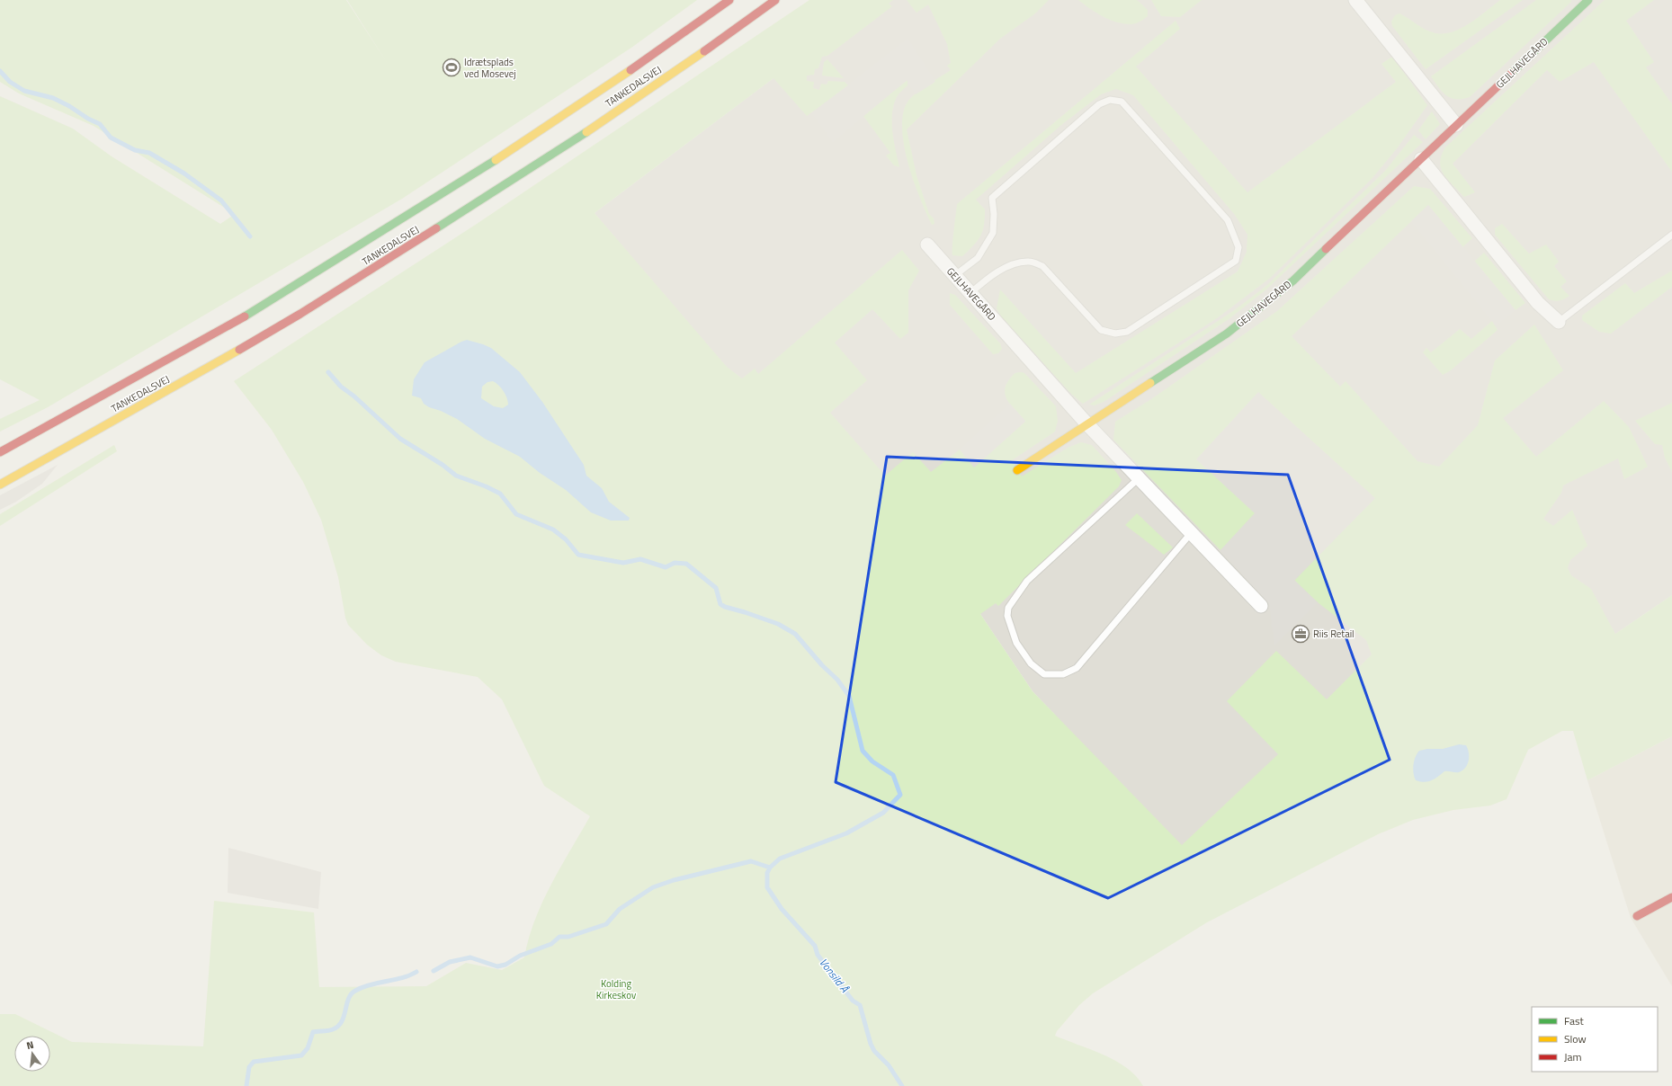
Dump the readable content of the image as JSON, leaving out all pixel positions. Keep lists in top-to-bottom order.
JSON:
{
  "streets": {
    "main road": ["GEJLHAVEGÅRD", "TANKEDALSVEJ"]
  },
  "water": ["Vonsild Å"],
  "parks": ["Kolding Kirkeskov"],
  "places": {
    "sports": ["Idrætsplads ved Mosevej"],
    "office": ["Riis Retail"]
  },
  "legend": ["Fast", "Slow", "Jam"],
  "north": "top"
}
